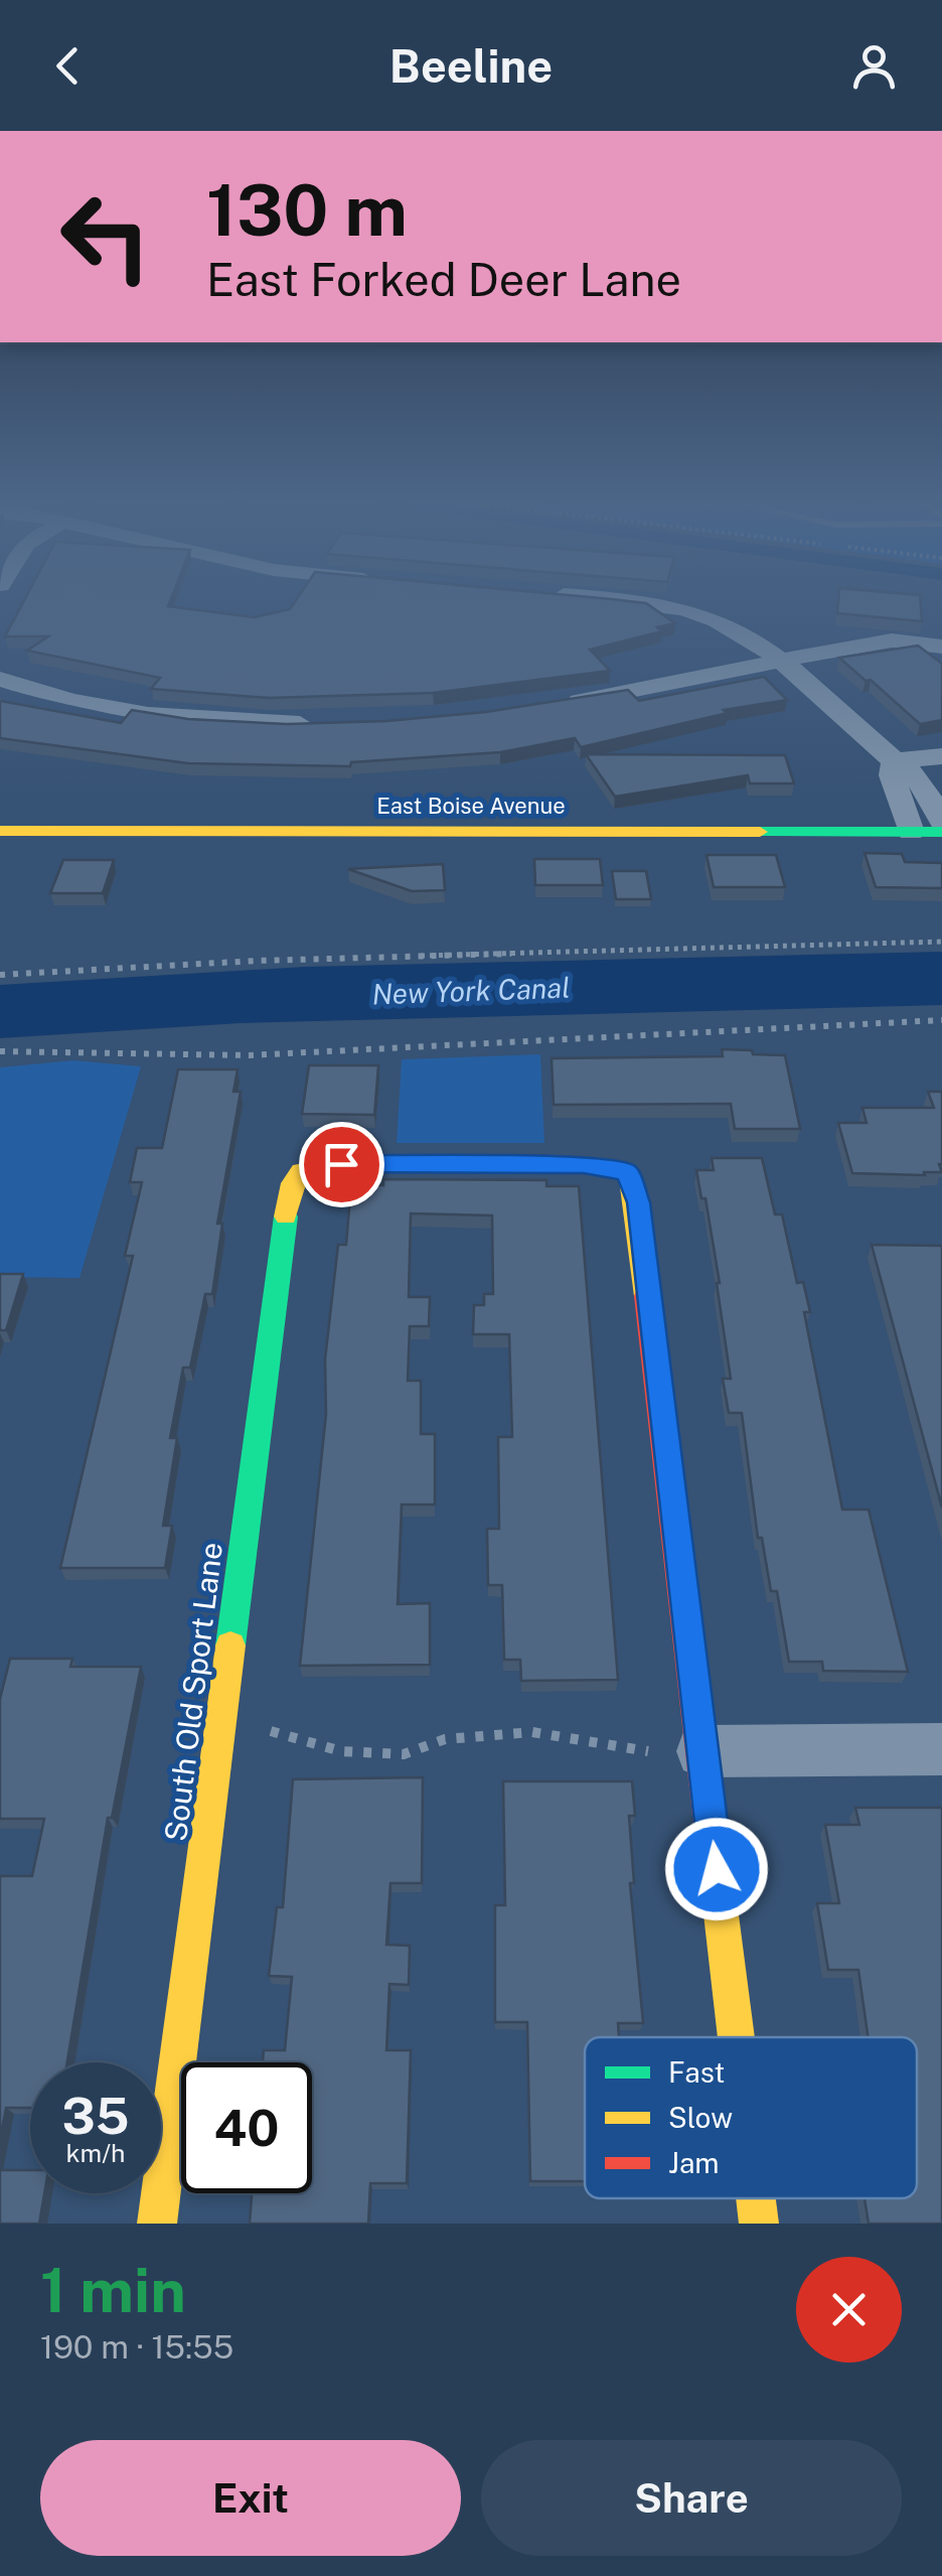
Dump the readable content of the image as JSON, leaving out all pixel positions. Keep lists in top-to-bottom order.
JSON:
{
  "streets": {
    "street": ["East Boise Avenue", "South Old Sport Lane"]
  },
  "water": ["New York Canal"],
  "legend": ["Fast", "Slow", "Jam"],
  "page": {
    "header": "Beeline",
    "turn": ["130 m", "East Forked Deer Lane"],
    "speed": "35 km/h",
    "limit": "40",
    "heading": ["1 min", "190 m · 15:55"],
    "buttons": ["Exit", "Share"]
  }
}
